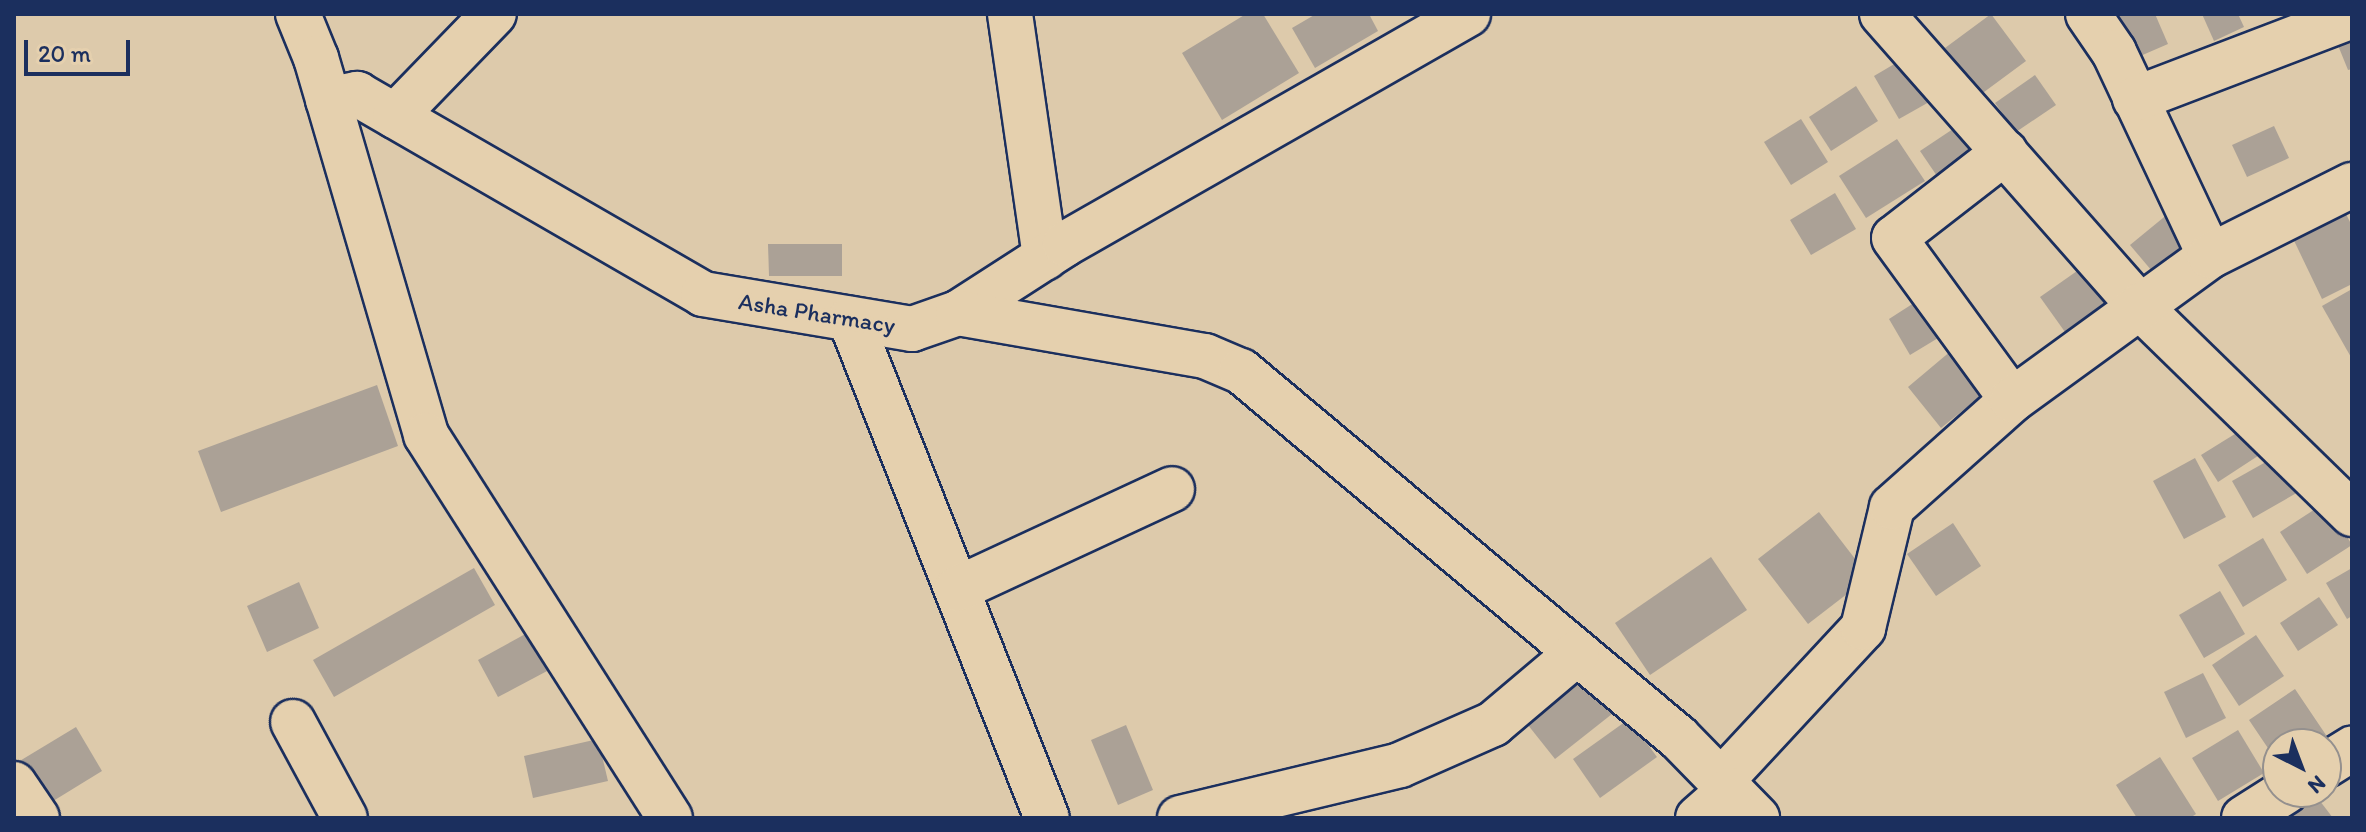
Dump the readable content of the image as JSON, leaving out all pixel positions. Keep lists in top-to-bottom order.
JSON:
{
  "streets": {
    "street": ["Asha Pharmacy"]
  },
  "scale_bar": "20 m",
  "north": "bottom right"
}
